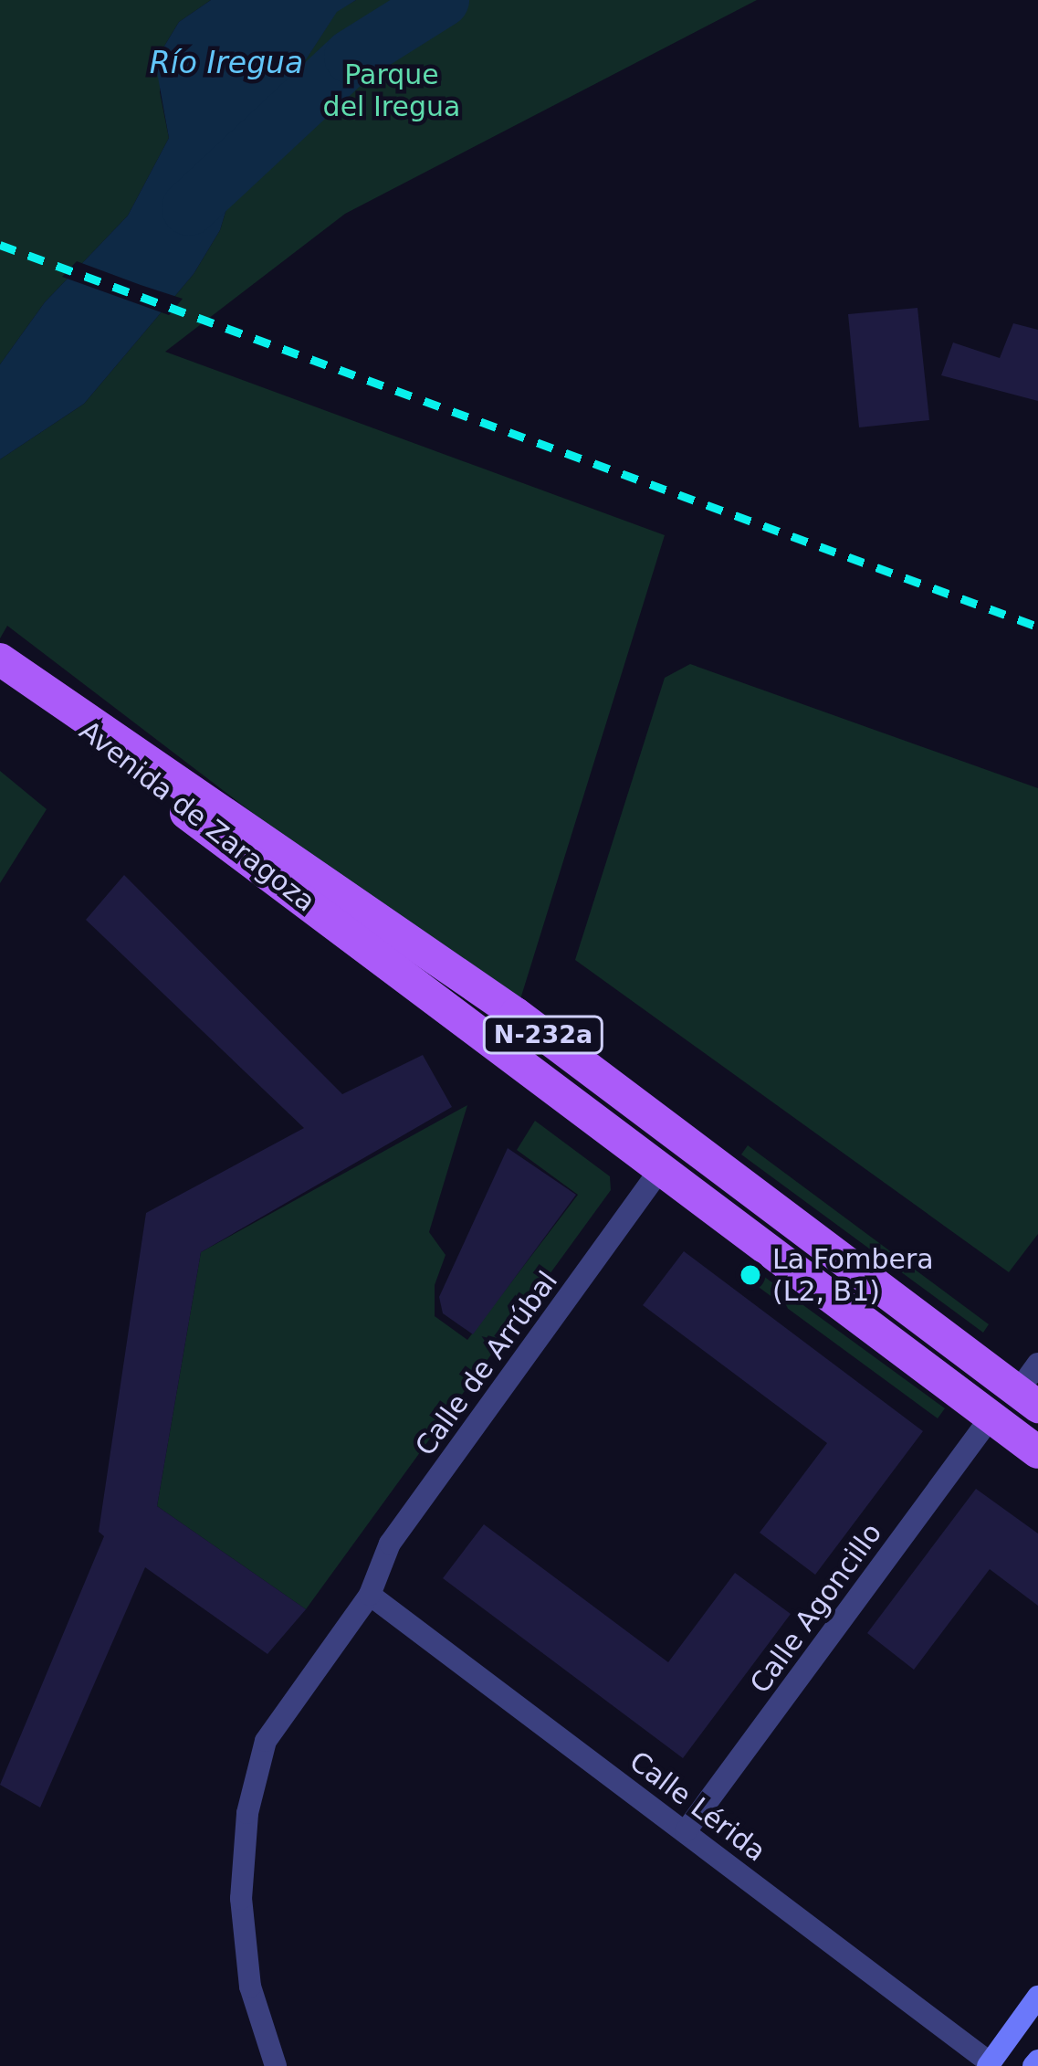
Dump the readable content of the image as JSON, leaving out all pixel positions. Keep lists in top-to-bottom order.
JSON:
{
  "streets": {
    "main road": ["Avenida de Zaragoza", "N-232a"],
    "street": ["Calle de Arrúbal", "Calle Agoncillo", "Calle Lérida"]
  },
  "crossings": [
    ["Avenida de Zaragoza", "N-232a"],
    ["Avenida de Zaragoza", "Calle de Arrúbal"],
    ["Avenida de Zaragoza", "Calle Agoncillo"],
    ["Calle de Arrúbal", "Calle Lérida"],
    ["Calle Agoncillo", "Calle Lérida"]
  ],
  "water": ["Río Iregua"],
  "parks": ["Parque del Iregua"],
  "places": ["La Fombera (L2, B1)"]
}
